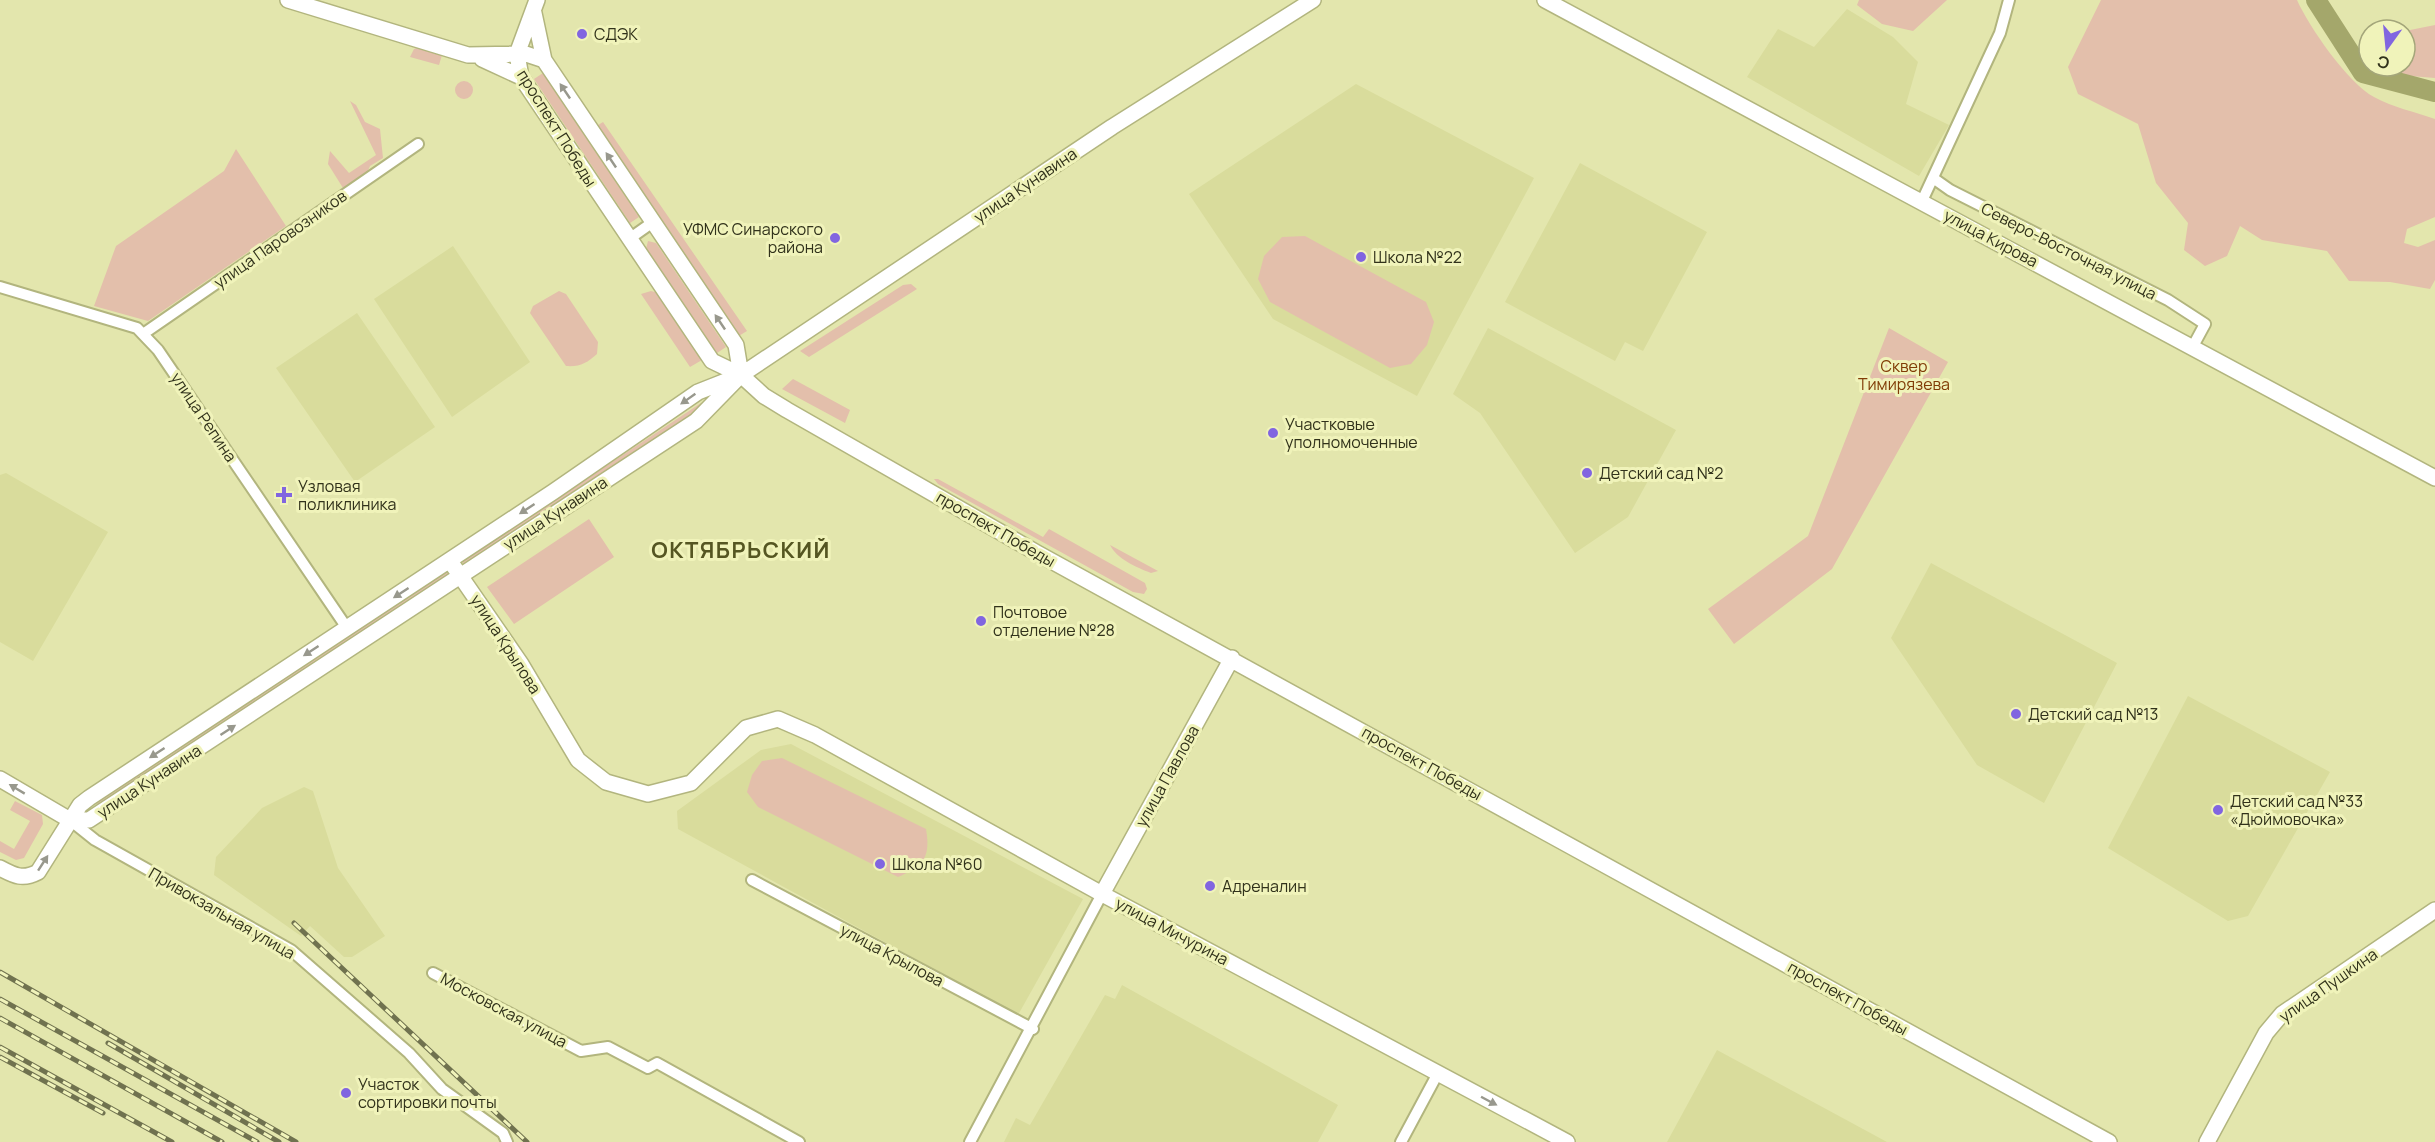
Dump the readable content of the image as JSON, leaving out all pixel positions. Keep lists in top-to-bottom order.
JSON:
{
  "streets": {
    "street": [
      "проспект Победы",
      "улица Кунавина",
      "улица Кирова",
      "улица Паровозников",
      "Северо-Восточная улица",
      "улица Репина",
      "улица Крылова",
      "улица Павлова",
      "Привокзальная улица",
      "улица Мичурина",
      "улица Пушкина",
      "Московская улица"
    ]
  },
  "crossings": [
    ["проспект Победы", "улица Кунавина"],
    ["проспект Победы", "улица Павлова"],
    ["улица Кунавина", "улица Репина"],
    ["улица Кунавина", "улица Крылова"],
    ["улица Кунавина", "Привокзальная улица"],
    ["улица Кирова", "Северо-Восточная улица"],
    ["улица Паровозников", "улица Репина"],
    ["улица Крылова", "улица Мичурина"],
    ["улица Павлова", "улица Мичурина"]
  ],
  "districts": ["ОКТЯБРЬСКИЙ"],
  "parks": ["Сквер Тимирязева"],
  "places": {
    "other": [
      "СДЭК",
      "УФМС Синарского района",
      "Школа №22",
      "Участковые уполномоченные",
      "Детский сад №2",
      "Почтовое отделение №28",
      "Детский сад №13",
      "Детский сад №33 «Дюймовочка»",
      "Школа №60",
      "Адреналин",
      "Участок сортировки почты"
    ],
    "health": ["Узловая поликлиника"]
  },
  "north": "bottom"
}
